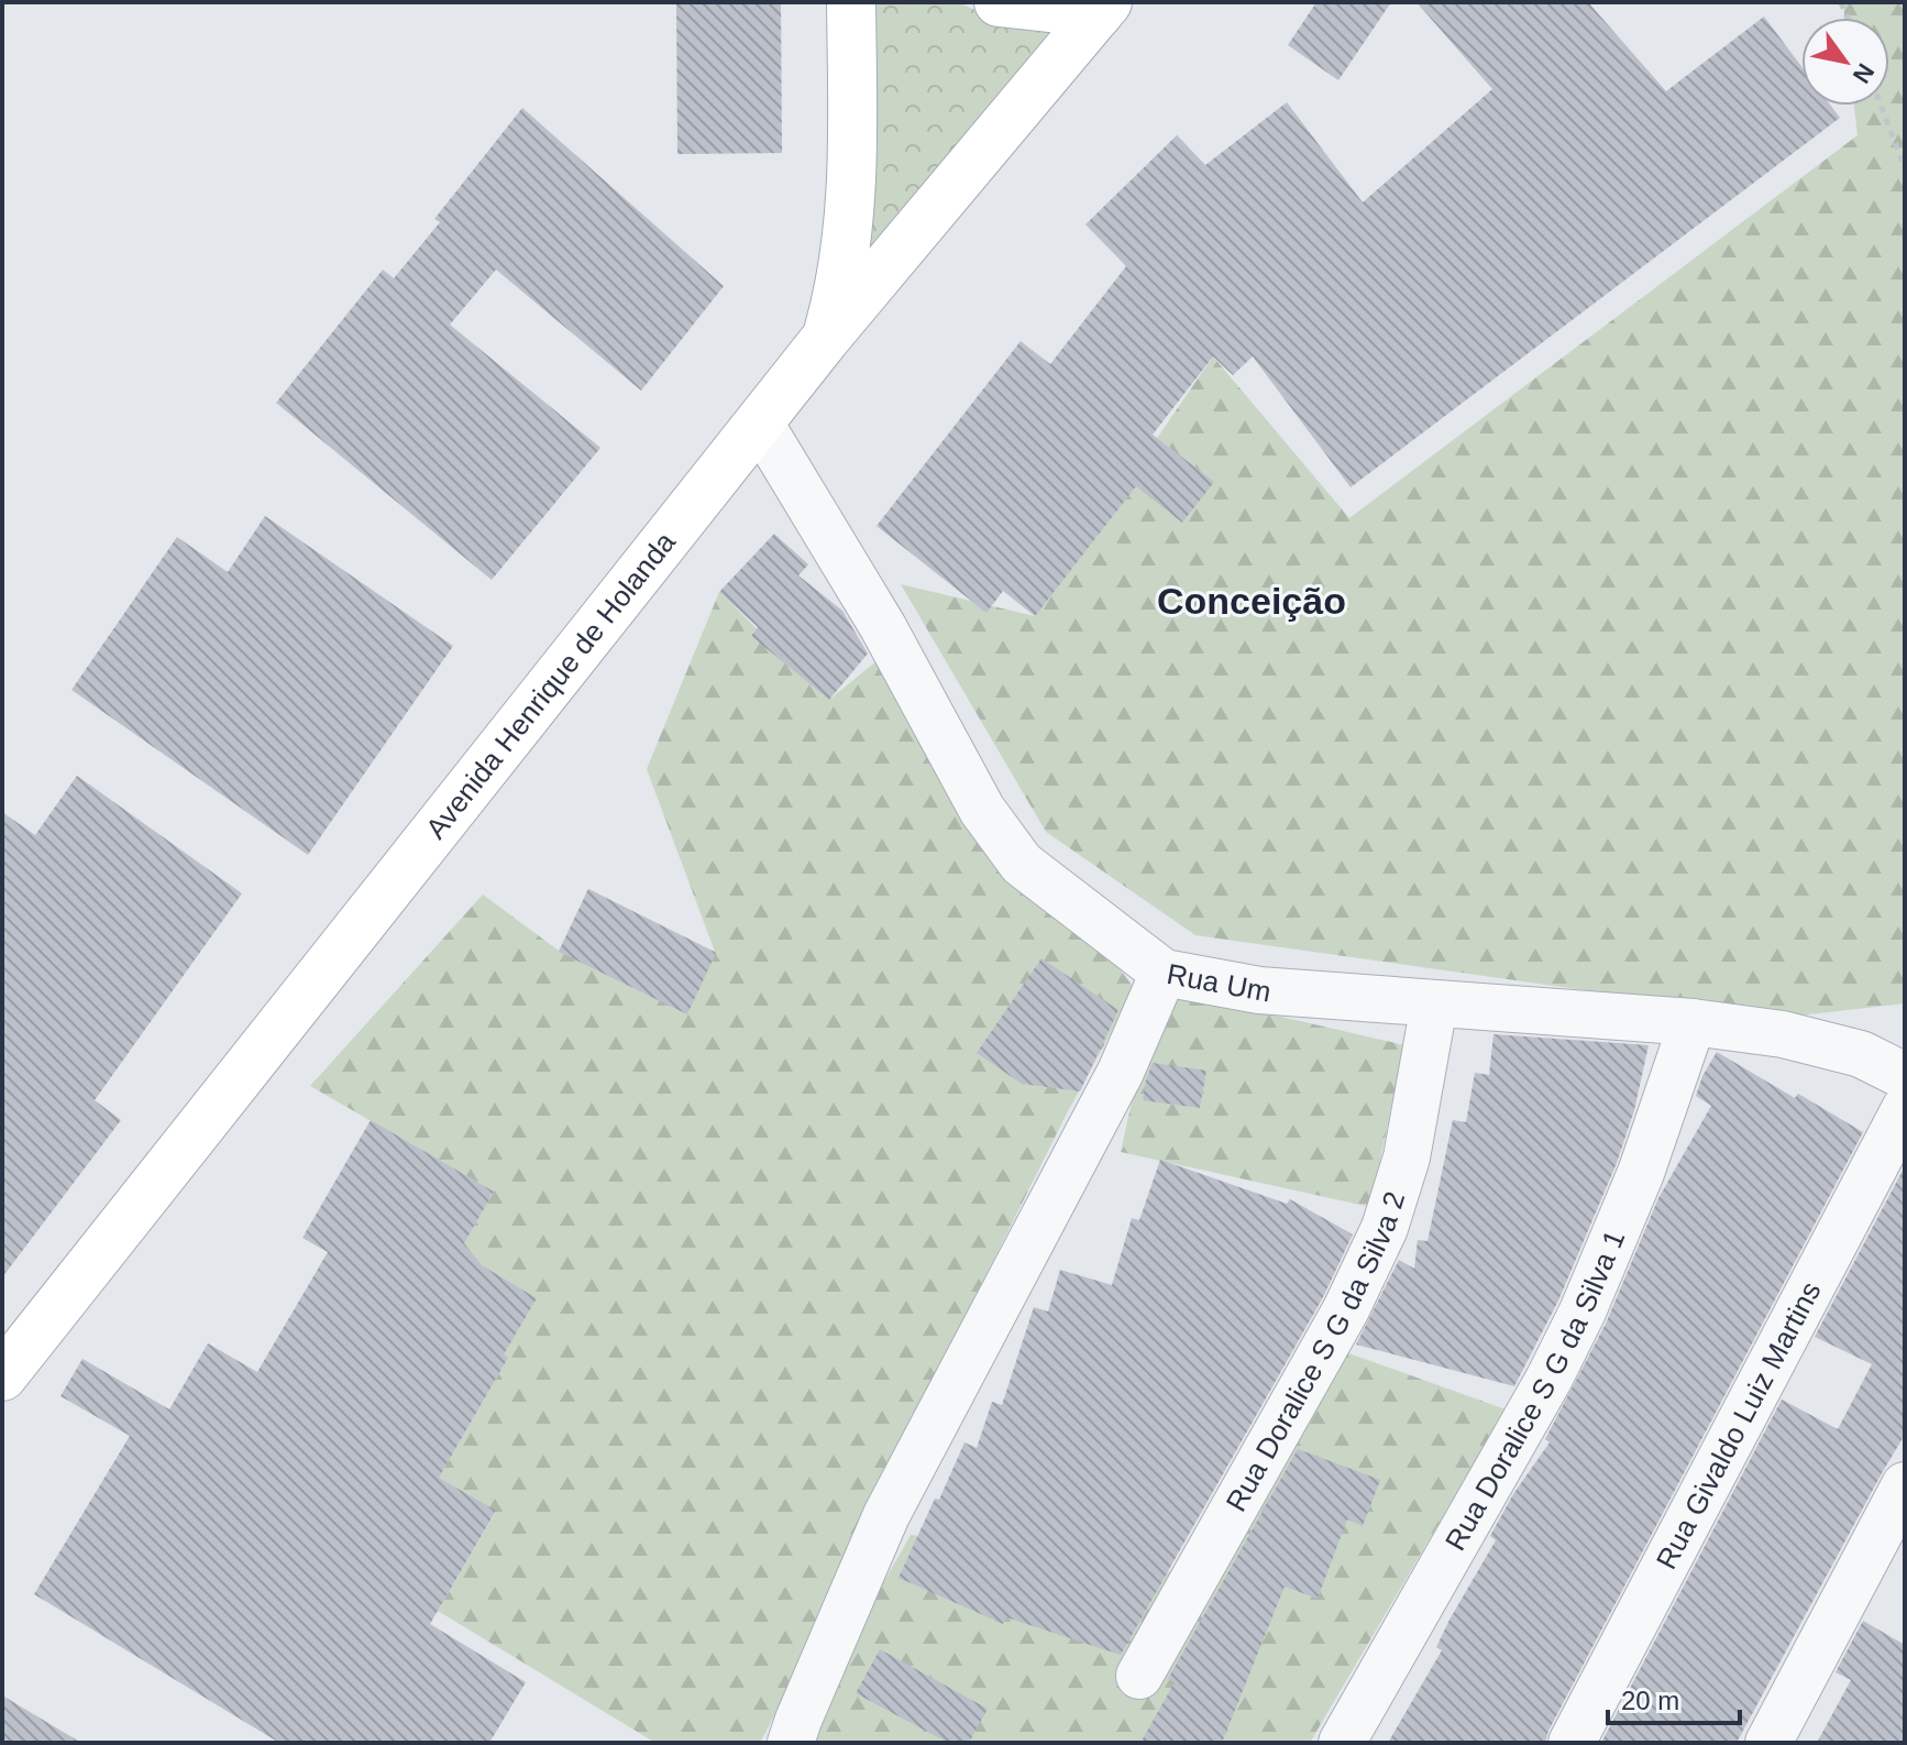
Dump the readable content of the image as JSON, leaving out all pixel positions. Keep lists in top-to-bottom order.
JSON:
{
  "streets": {
    "main road": ["Avenida Henrique de Holanda"],
    "street": [
      "Rua Um",
      "Rua Doralice S G da Silva 2",
      "Rua Doralice S G da Silva 1",
      "Rua Givaldo Luiz Martins"
    ]
  },
  "crossings": [
    ["Avenida Henrique de Holanda", "Rua Um"],
    ["Rua Um", "Rua Doralice S G da Silva 2"],
    ["Rua Um", "Rua Doralice S G da Silva 1"]
  ],
  "districts": ["Conceição"],
  "scale_bar": "20 m",
  "north": "bottom right"
}
